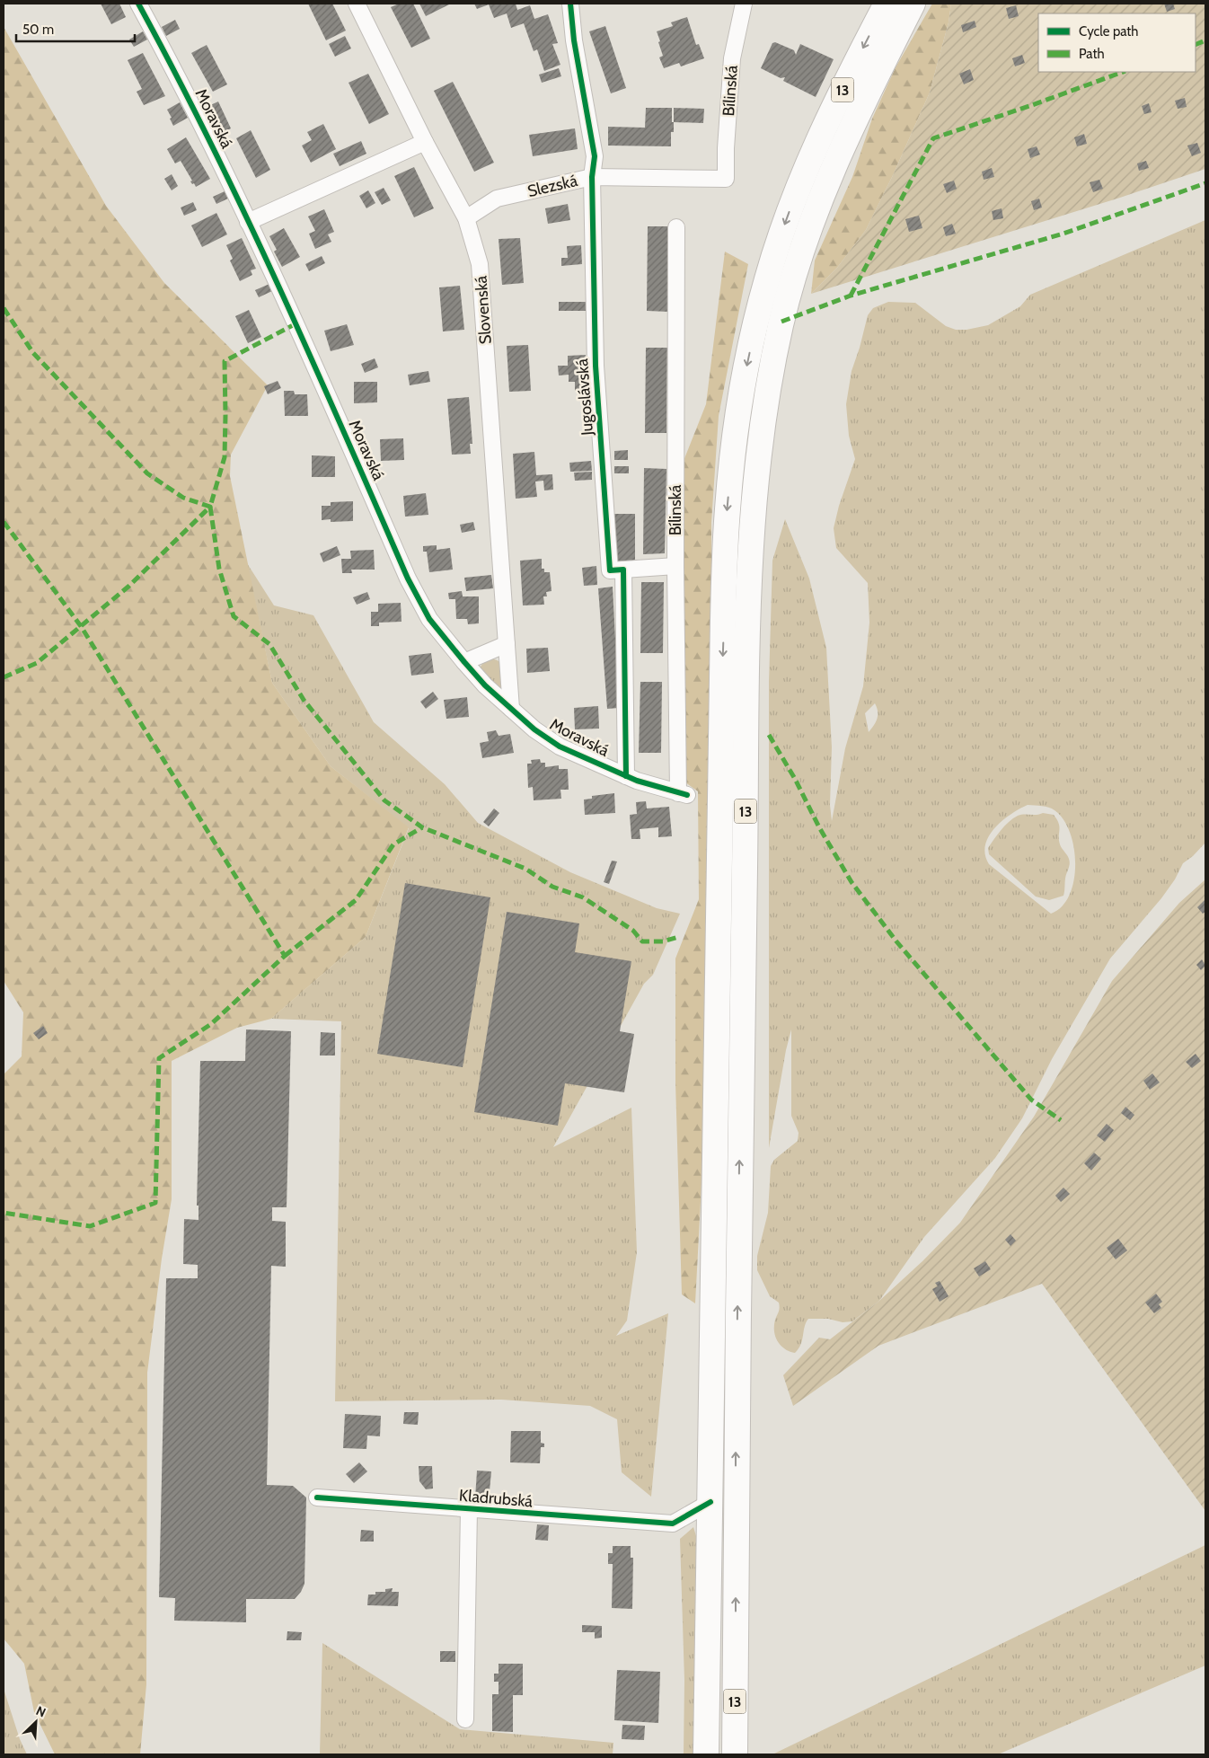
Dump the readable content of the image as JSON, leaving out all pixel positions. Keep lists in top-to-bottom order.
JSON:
{
  "streets": {
    "highway": ["13"],
    "street": [
      "Bílinská",
      "Moravská",
      "Slezská",
      "Slovenská",
      "Jugoslávská",
      "Kladrubská"
    ]
  },
  "crossings": [
    ["13", "Kladrubská"],
    ["Bílinská", "Moravská"],
    ["Bílinská", "Slezská"],
    ["Moravská", "Slovenská"],
    ["Slezská", "Slovenská"],
    ["Slezská", "Jugoslávská"]
  ],
  "legend": ["Cycle path", "Path"],
  "scale_bar": "50 m",
  "north": "top right"
}
